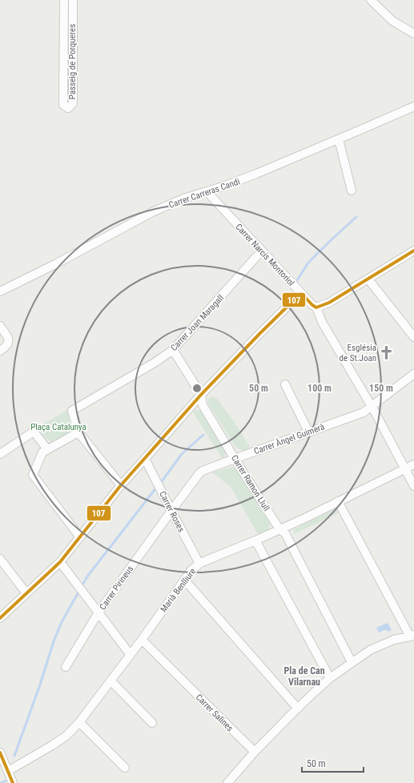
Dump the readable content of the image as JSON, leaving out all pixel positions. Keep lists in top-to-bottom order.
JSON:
{
  "streets": {
    "street": [
      "Passeig de Porqueres",
      "Carrer Carreras Candi",
      "Carrer Narcís Montoriol",
      "Carrer Joan Maragall",
      "Carrer Àngel Guimerà",
      "Carrer Ramon Llull",
      "Carrer Roses",
      "Carrer Pirineus",
      "Marià Benlliure",
      "Carrer Salines"
    ]
  },
  "crossings": [
    ["Carrer Carreras Candi", "Carrer Narcís Montoriol"],
    ["Carrer Narcís Montoriol", "Carrer Joan Maragall"],
    ["Carrer Narcís Montoriol", "Carrer Àngel Guimerà"],
    ["Carrer Narcís Montoriol", "Marià Benlliure"],
    ["Carrer Joan Maragall", "Carrer Ramon Llull"],
    ["Carrer Àngel Guimerà", "Carrer Ramon Llull"],
    ["Carrer Àngel Guimerà", "Carrer Roses"],
    ["Carrer Àngel Guimerà", "Carrer Pirineus"],
    ["Carrer Ramon Llull", "Marià Benlliure"],
    ["Carrer Roses", "Carrer Pirineus"],
    ["Carrer Roses", "Marià Benlliure"],
    ["Marià Benlliure", "Carrer Salines"]
  ],
  "districts": ["Pla de Can Vilarnau"],
  "parks": ["Plaça Catalunya"],
  "places": {
    "church": ["Església de St.Joan"]
  },
  "lines": ["transit line 107"],
  "scale_bar": "50 m",
  "rings": ["50 m", "100 m", "150 m"]
}
